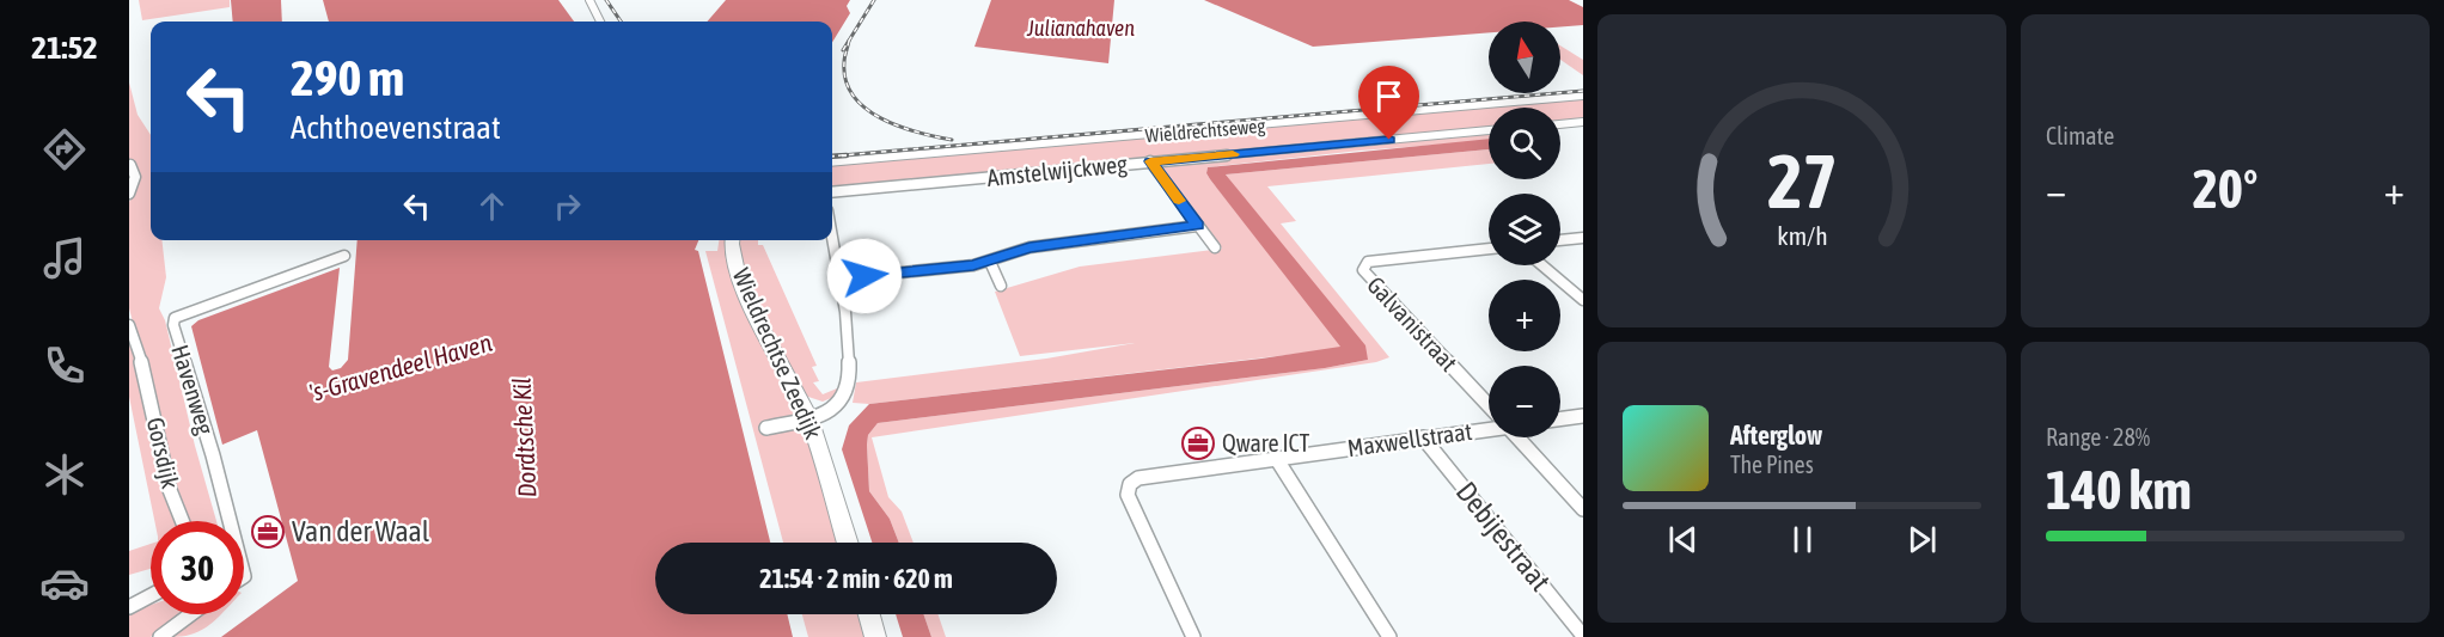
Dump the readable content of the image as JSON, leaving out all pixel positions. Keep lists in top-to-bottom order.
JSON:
{
  "streets": {
    "street": [
      "Wieldrechtseweg",
      "Amstelwijckweg",
      "Galvanistraat",
      "Wieldrechtse Zeedijk",
      "Havenweg",
      "Maxwellstraat",
      "Gorsdijk",
      "Debijestraat"
    ]
  },
  "crossings": [
    ["Maxwellstraat", "Debijestraat"]
  ],
  "water": ["Julianahaven", "'s-Gravendeel Haven", "Dordtsche Kil"],
  "places": {
    "office": ["Qware ICT", "Van der Waal"]
  },
  "north": "top",
  "page": {
    "tabs": "21:52",
    "tile": [
      "Climate",
      ["Range · 28%", "140 km"]
    ],
    "map_buttons": ["+", "−"],
    "turn": ["290 m", "Achthoevenstraat"],
    "heat": ["−", "20°", "+"],
    "song": ["Afterglow", "The Pines"],
    "limit": "30",
    "trip": "21:54 · 2 min · 620 m",
    "gauge": ["27", "km/h"]
  }
}
